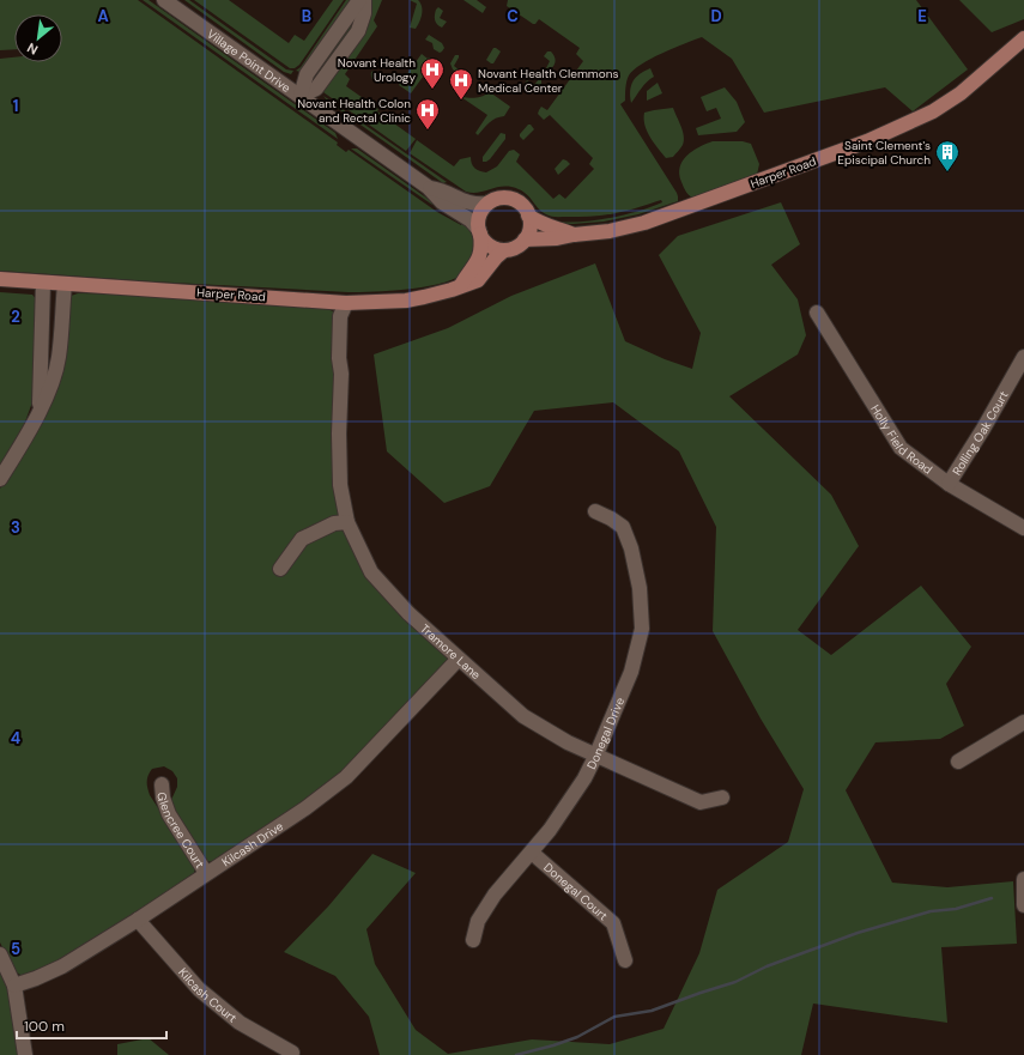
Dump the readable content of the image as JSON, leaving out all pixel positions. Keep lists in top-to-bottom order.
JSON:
{
  "streets": {
    "main road": ["Harper Road"],
    "street": [
      "Village Point Drive",
      "Rolling Oak Court",
      "Holly Field Road",
      "Tramore Lane",
      "Donegal Drive",
      "Glencree Court",
      "Kilcash Drive",
      "Donegal Court",
      "Kilcash Court"
    ]
  },
  "crossings": [
    ["Village Point Drive", "Harper Road"],
    ["Harper Road", "Tramore Lane"],
    ["Rolling Oak Court", "Holly Field Road"],
    ["Tramore Lane", "Donegal Drive"],
    ["Tramore Lane", "Kilcash Drive"],
    ["Donegal Drive", "Donegal Court"],
    ["Glencree Court", "Kilcash Drive"],
    ["Kilcash Drive", "Kilcash Court"]
  ],
  "places": {
    "hospital": ["Novant Health Urology", "Novant Health Clemmons Medical Center", "Novant Health Colon and Rectal Clinic"],
    "building": ["Saint Clement's Episcipal Church"]
  },
  "scale_bar": "100 m",
  "north": "bottom left",
  "grid": {
    "columns": [
      "A",
      "B",
      "C",
      "D",
      "E"
    ],
    "rows": [
      "1",
      "2",
      "3",
      "4",
      "5"
    ]
  }
}
